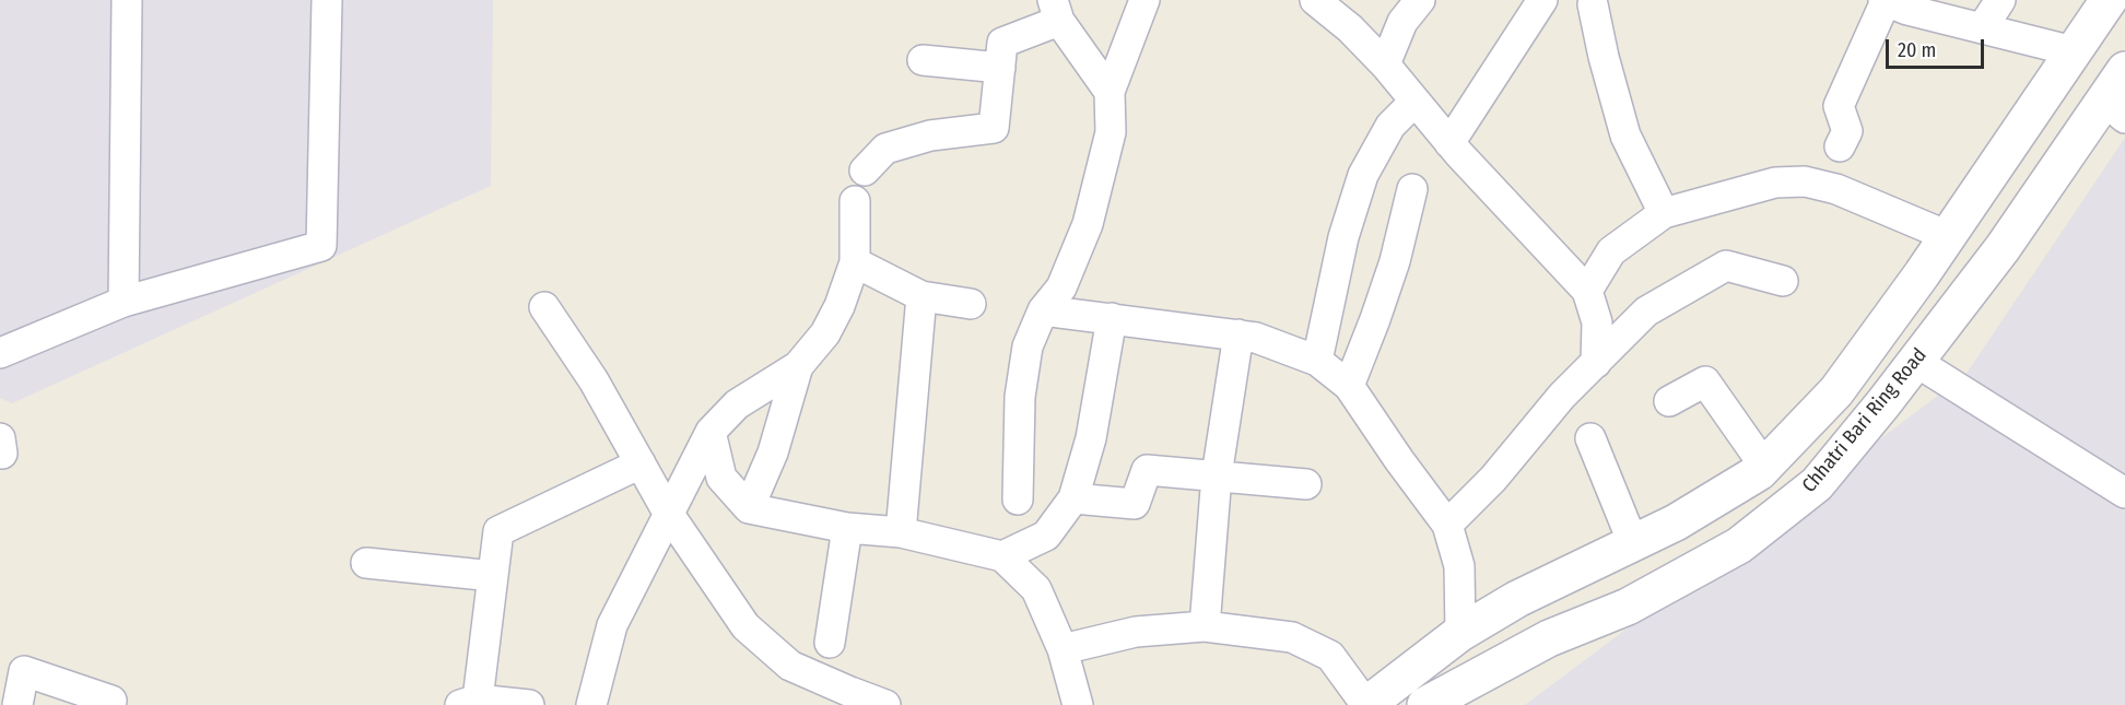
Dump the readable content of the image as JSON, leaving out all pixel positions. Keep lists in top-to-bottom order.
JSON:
{
  "streets": {
    "main road": ["Chhatri Bari Ring Road"]
  },
  "scale_bar": "20 m"
}
